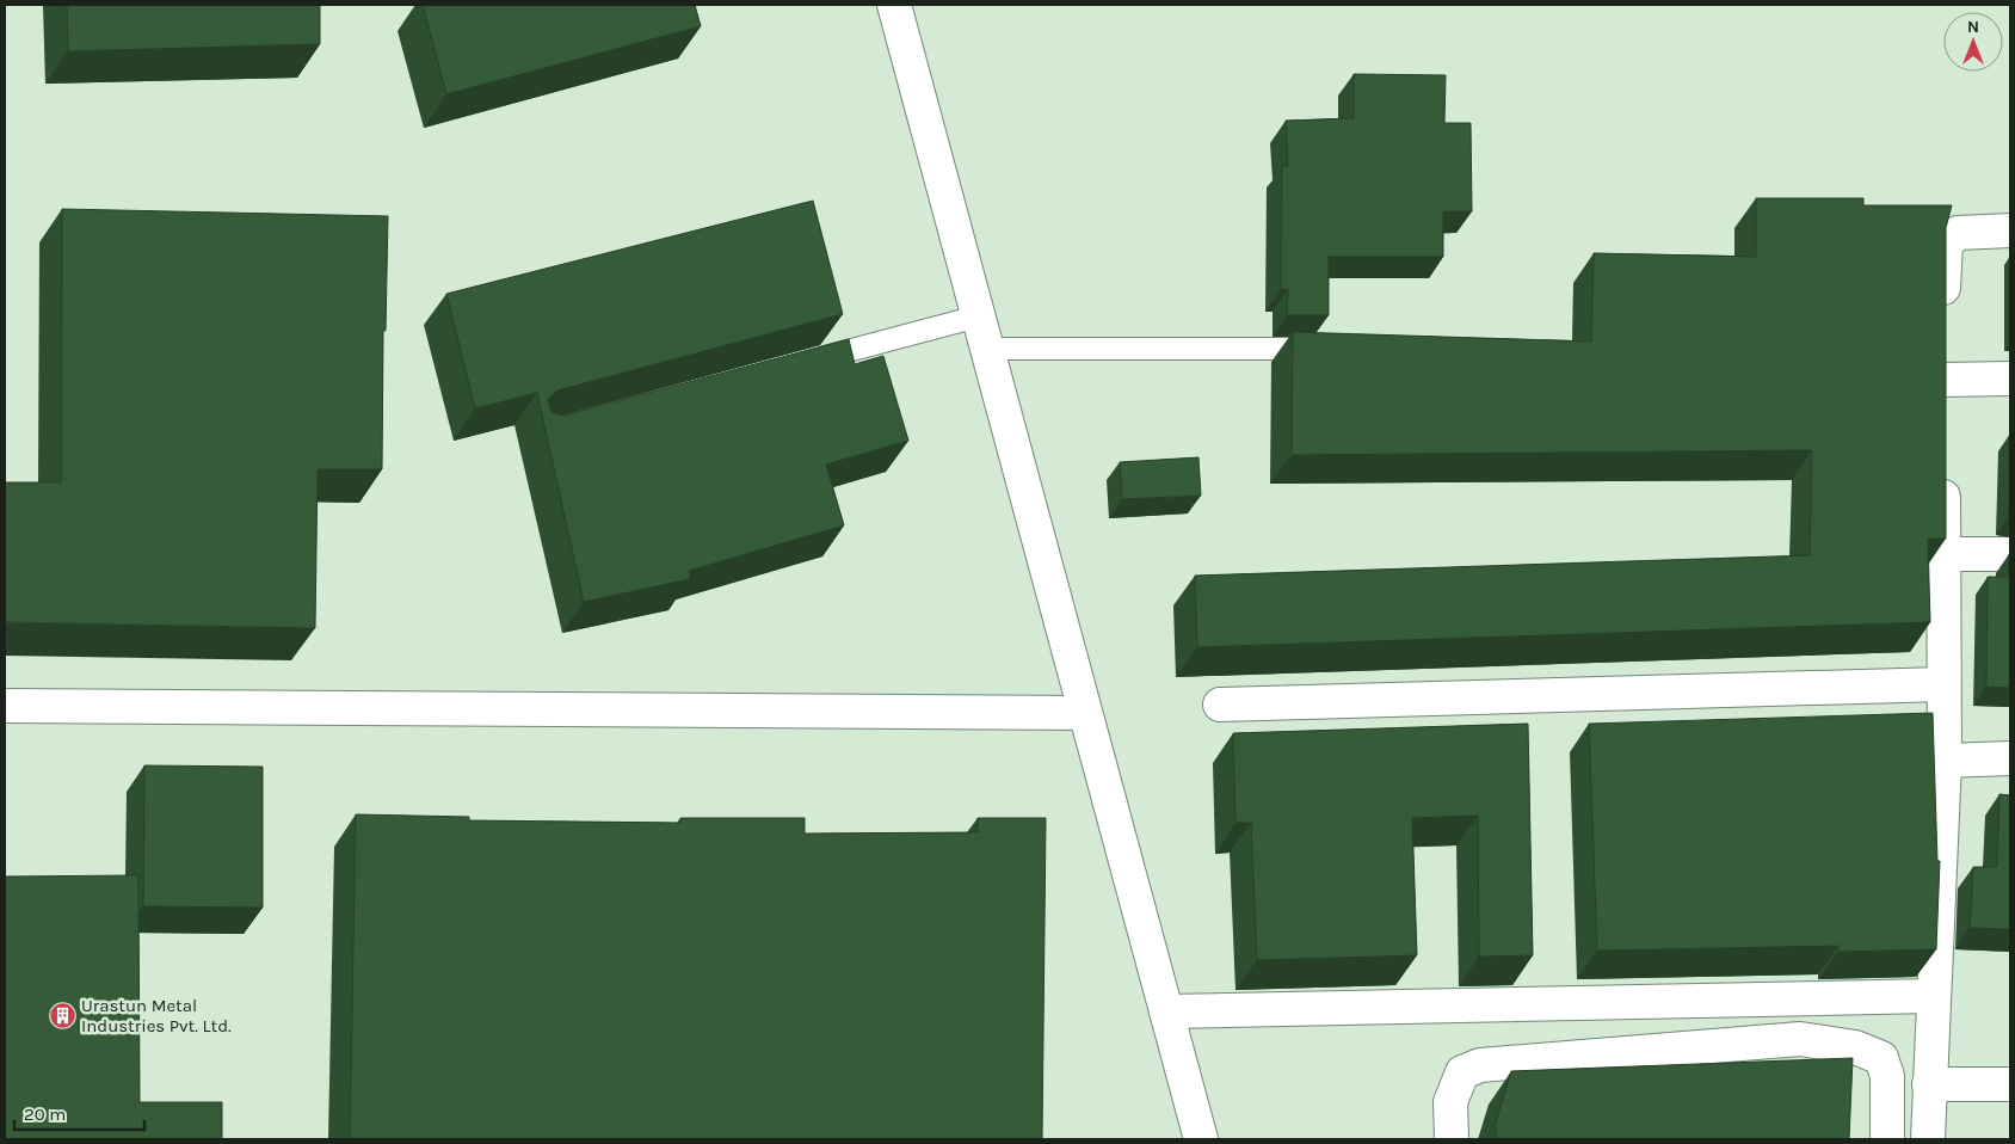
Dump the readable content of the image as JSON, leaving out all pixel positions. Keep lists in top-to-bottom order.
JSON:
{
  "places": {
    "building": ["Urastun Metal Industries Pvt. Ltd."]
  },
  "scale_bar": "20 m",
  "north": "top"
}
